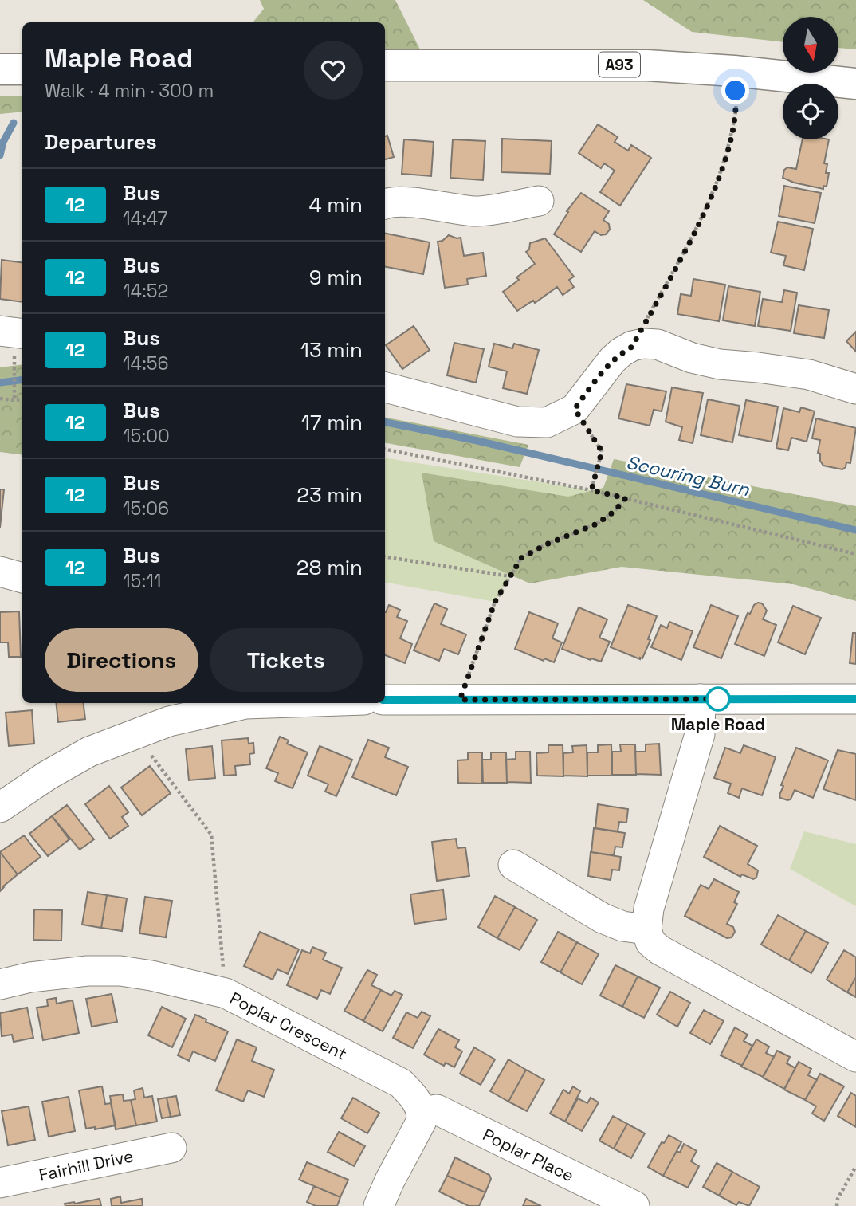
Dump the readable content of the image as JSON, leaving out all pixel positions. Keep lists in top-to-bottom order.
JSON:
{
  "streets": {
    "main road": ["A93"],
    "street": ["Poplar Crescent", "Poplar Place", "Fairhill Drive"]
  },
  "crossings": [
    ["Poplar Crescent", "Poplar Place"]
  ],
  "water": ["Scouring Burn"],
  "places": ["Maple Road"],
  "lines": ["bus line 12"],
  "north": "bottom",
  "page": {
    "heading": [
      ["Maple Road", "Walk · 4 min · 300 m"],
      "Departures"
    ],
    "list": [
      {
        "mark": "12",
        "name": "Bus",
        "note": "14:47",
        "value": "4 min"
      },
      {
        "mark": "12",
        "name": "Bus",
        "note": "14:52",
        "value": "9 min"
      },
      {
        "mark": "12",
        "name": "Bus",
        "note": "14:56",
        "value": "13 min"
      },
      {
        "mark": "12",
        "name": "Bus",
        "note": "15:00",
        "value": "17 min"
      },
      {
        "mark": "12",
        "name": "Bus",
        "note": "15:06",
        "value": "23 min"
      },
      {
        "mark": "12",
        "name": "Bus",
        "note": "15:11",
        "value": "28 min"
      }
    ],
    "buttons": ["Directions", "Tickets"]
  }
}
